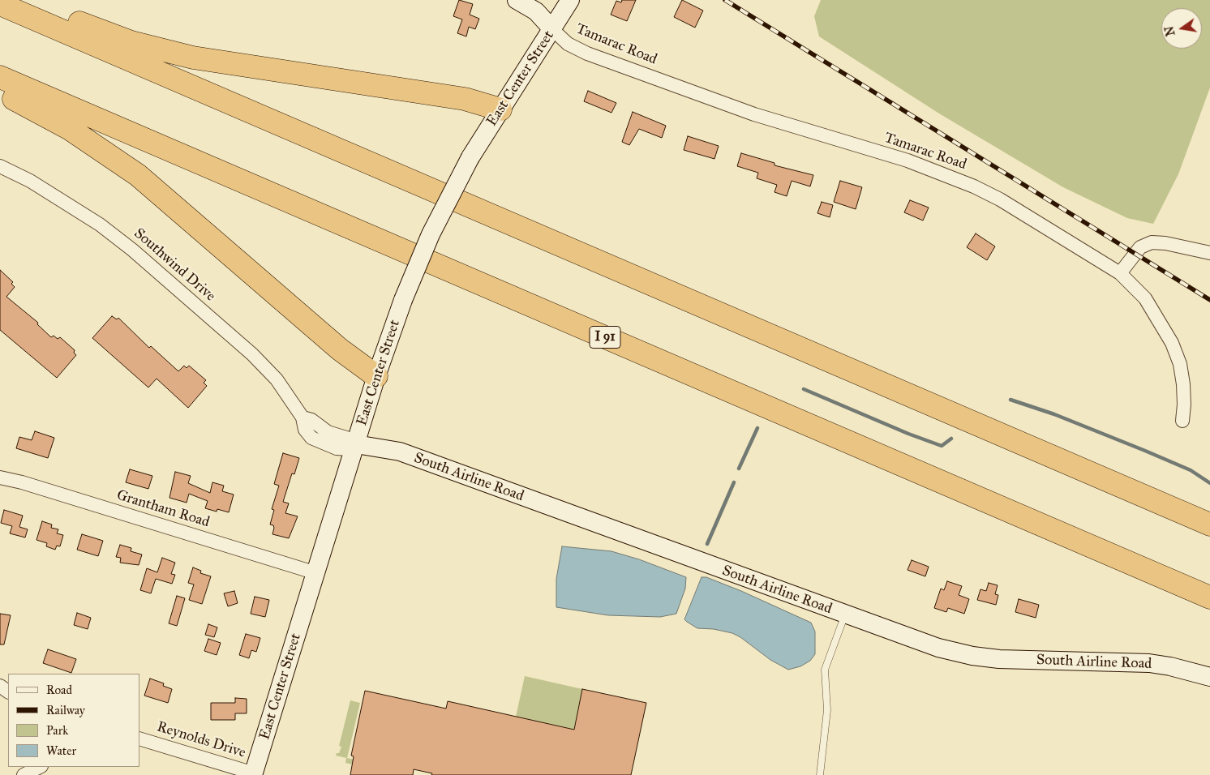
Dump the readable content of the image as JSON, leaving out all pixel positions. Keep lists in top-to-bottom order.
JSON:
{
  "streets": {
    "highway": ["I 91"],
    "main road": ["East Center Street", "South Airline Road"],
    "street": [
      "Tamarac Road",
      "Southwind Drive",
      "Grantham Road",
      "Reynolds Drive"
    ]
  },
  "crossings": [
    ["Tamarac Road", "East Center Street"],
    ["East Center Street", "Southwind Drive"],
    ["East Center Street", "South Airline Road"],
    ["East Center Street", "Grantham Road"],
    ["East Center Street", "Reynolds Drive"],
    ["Southwind Drive", "South Airline Road"]
  ],
  "legend": [
    "Road",
    "Railway",
    "Park",
    "Water"
  ],
  "north": "left"
}
